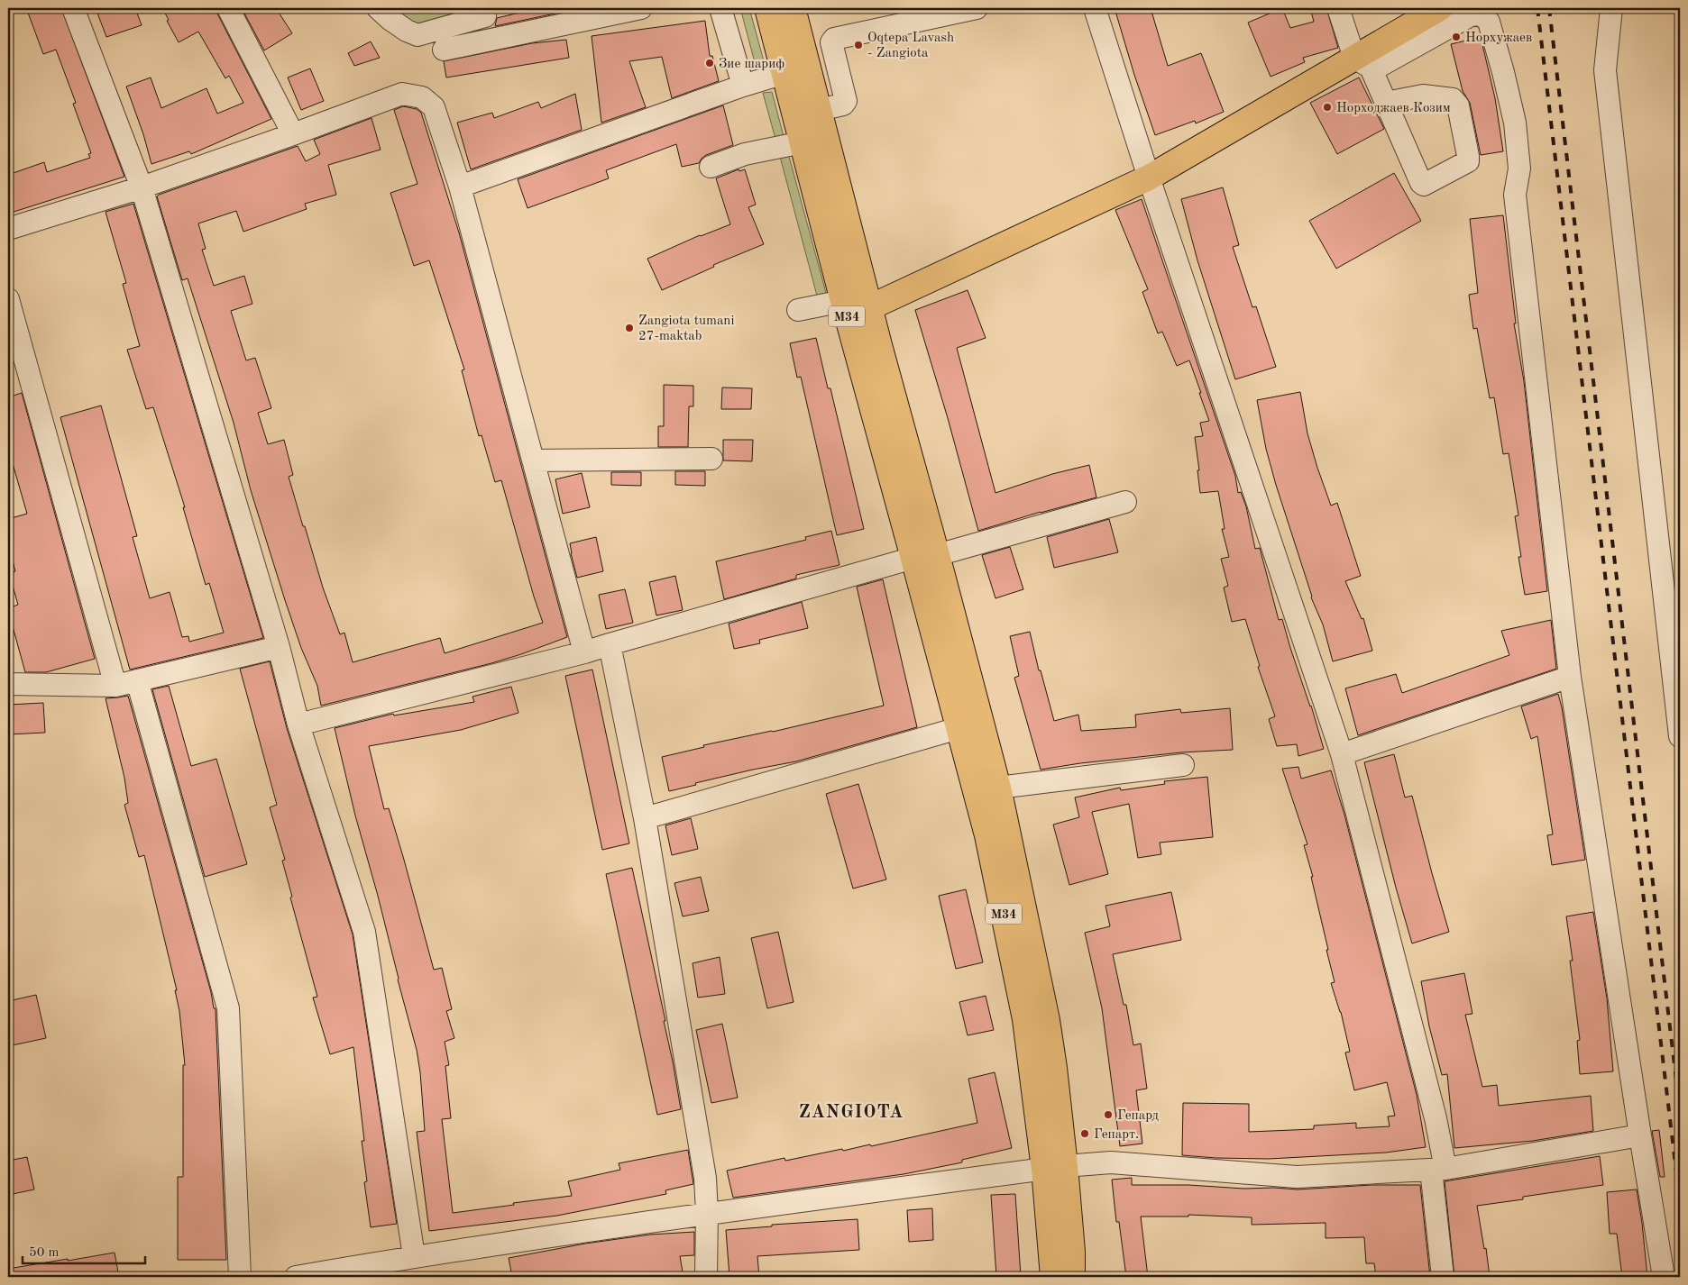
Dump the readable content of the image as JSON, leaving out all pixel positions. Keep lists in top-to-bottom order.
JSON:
{
  "streets": {
    "main road": ["M34"]
  },
  "districts": ["ZANGIOTA"],
  "places": [
    "Норхужаев",
    "Oqtepa Lavash - Zangiota",
    "Зие шариф",
    "Норходжаев Козим",
    "Zangiota tumani 27-maktab",
    "Гепард",
    "Гепарт."
  ],
  "scale_bar": "50 m"
}
